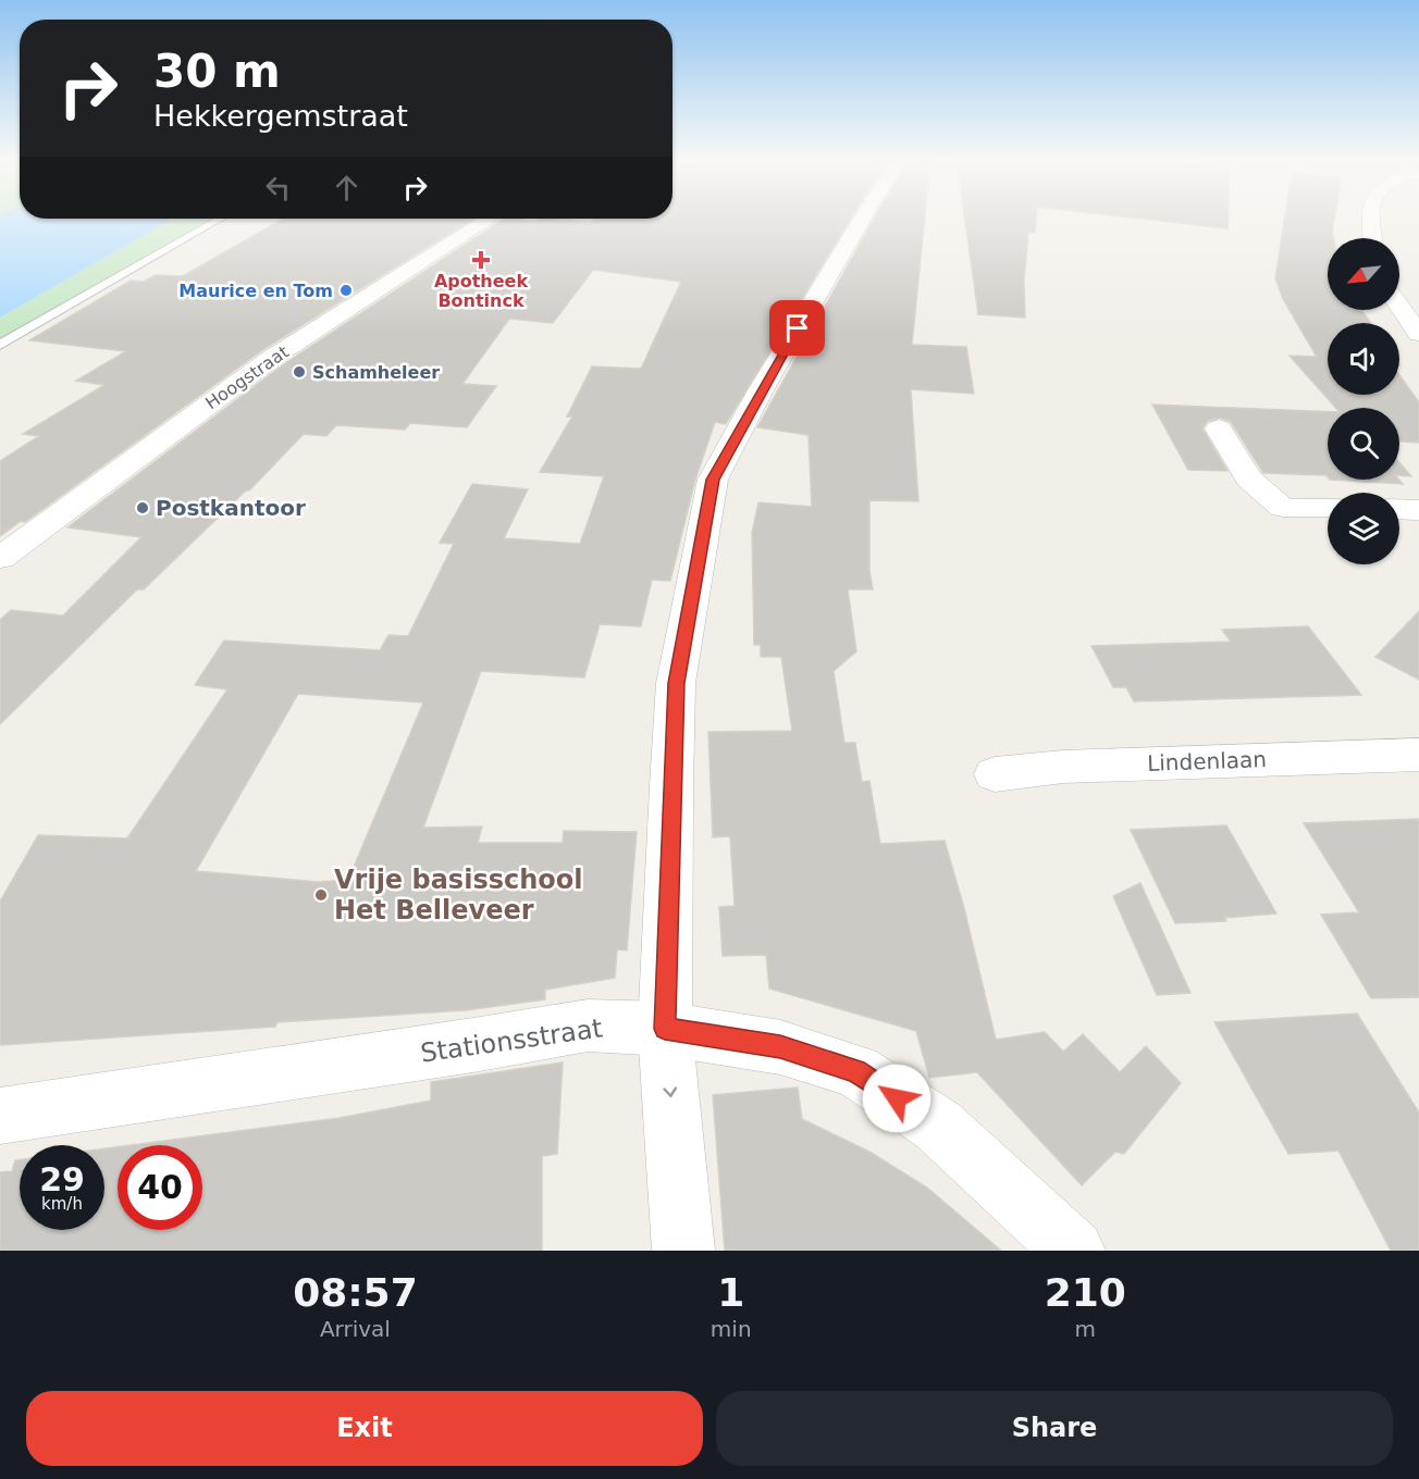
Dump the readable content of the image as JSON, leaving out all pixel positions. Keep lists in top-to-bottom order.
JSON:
{
  "streets": {
    "street": ["Hoogstraat", "Lindenlaan", "Stationsstraat"]
  },
  "places": {
    "health": ["Apotheek Bontinck"],
    "other": [
      "Maurice en Tom",
      "Schamheleer",
      "Postkantoor",
      "Vrije basisschool Het Belleveer"
    ]
  },
  "north": "bottom left",
  "page": {
    "turn": ["30 m", "Hekkergemstraat"],
    "speed": "29 km/h",
    "limit": "40",
    "eta": [
      "08:57",
      "Arrival",
      "1",
      "min",
      "210",
      "m"
    ],
    "buttons": ["Exit", "Share"]
  }
}
